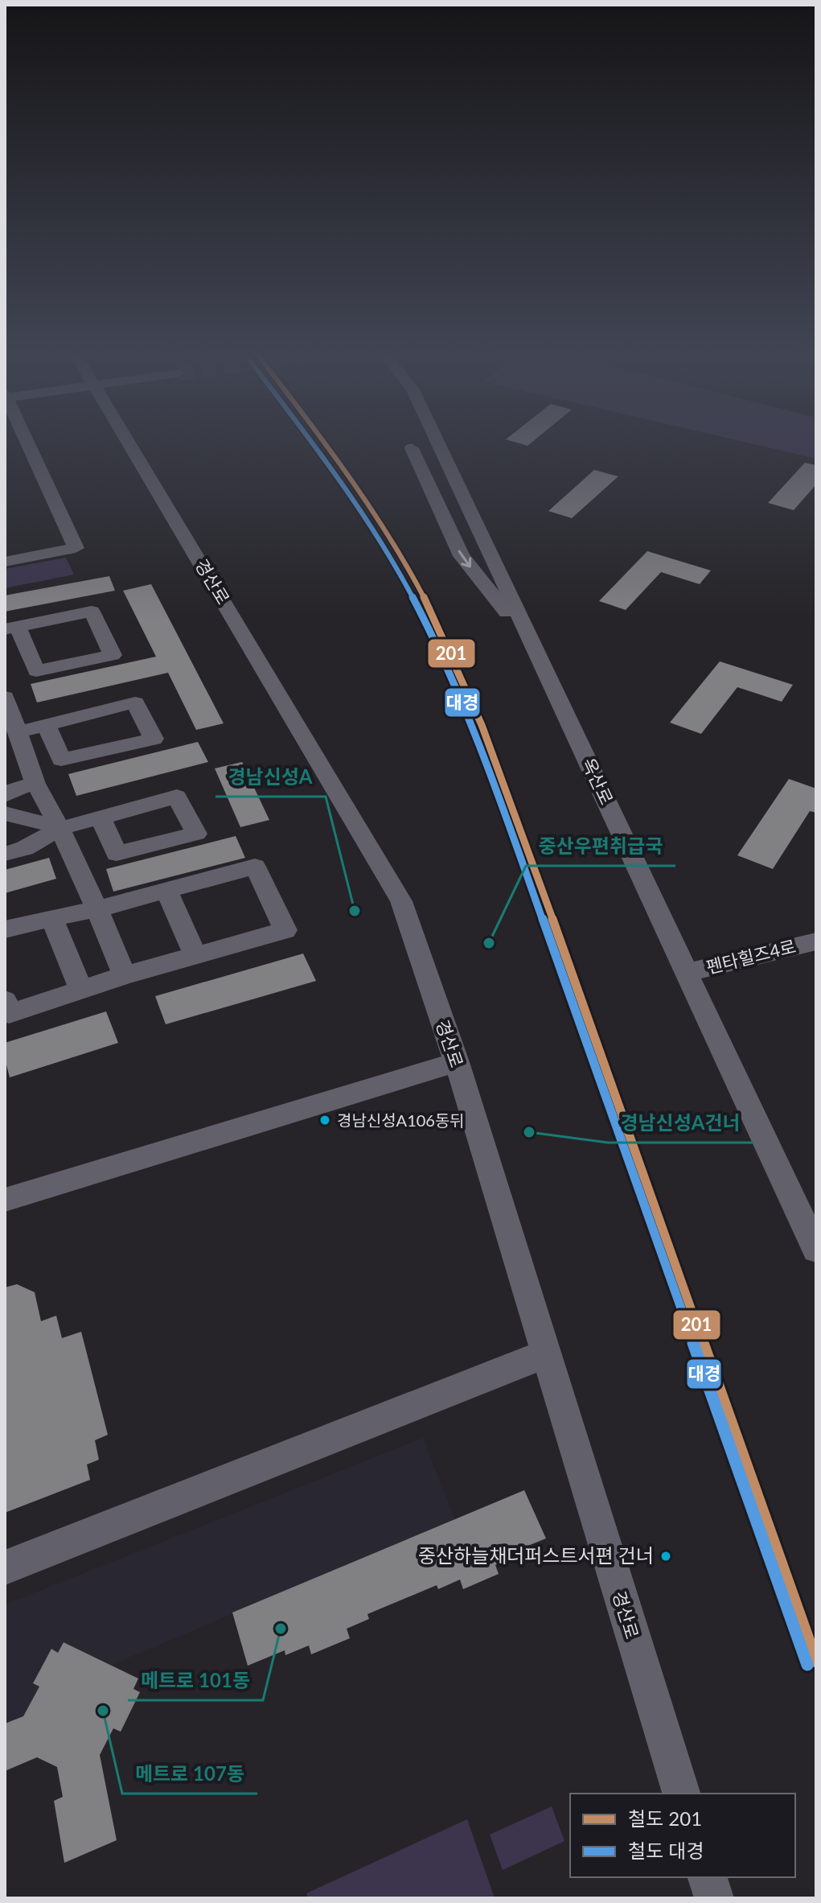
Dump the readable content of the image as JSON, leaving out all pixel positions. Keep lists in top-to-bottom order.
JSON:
{
  "streets": {
    "street": ["경산로", "옥산로", "펜타힐즈4로"]
  },
  "crossings": [
    ["옥산로", "펜타힐즈4로"]
  ],
  "places": [
    "경남신성A",
    "중산우편취급국",
    "경남신성A106동뒤",
    "경남신성A건너",
    "중산하늘채더퍼스트서편 건너",
    "메트로 101동",
    "메트로 107동"
  ],
  "lines": ["rail line 201", "rail line 대경"],
  "legend": ["철도 201", "철도 대경"]
}
